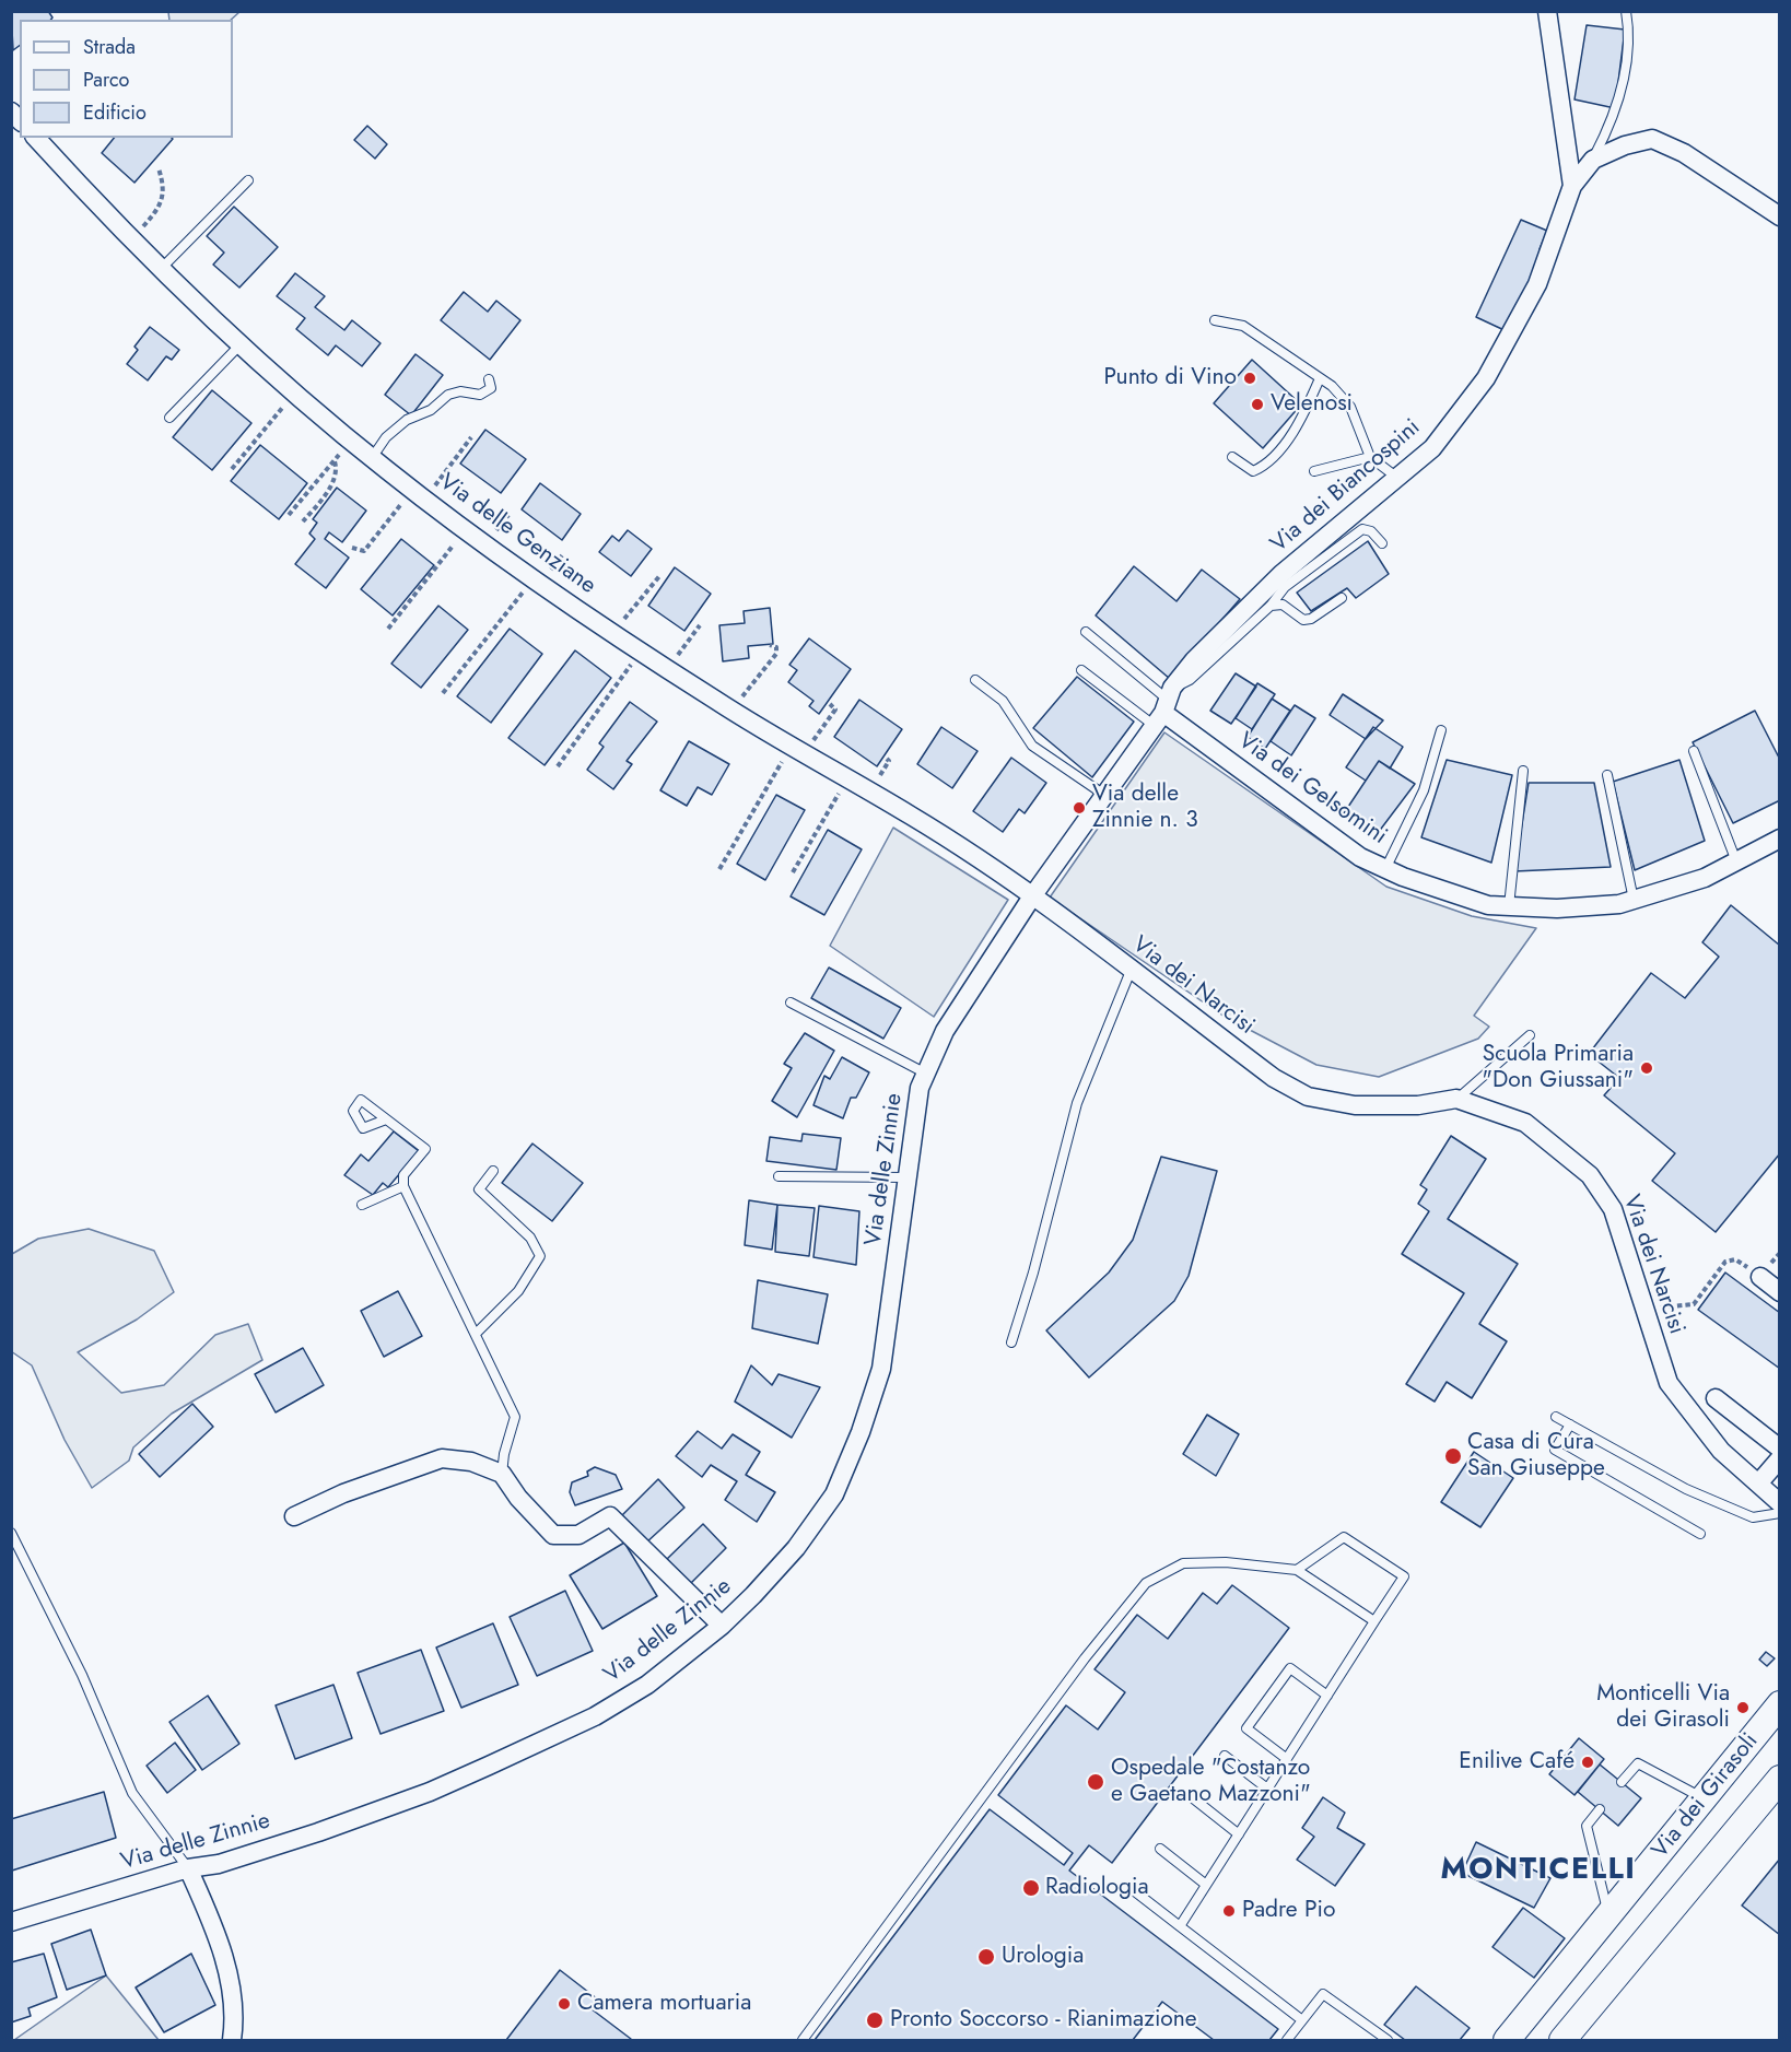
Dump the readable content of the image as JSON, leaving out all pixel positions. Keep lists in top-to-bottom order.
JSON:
{
  "streets": {
    "main road": ["Via dei Girasoli"],
    "street": [
      "Via dei Biancospini",
      "Via delle Genziane",
      "Via dei Gelsomini",
      "Via dei Narcisi",
      "Via delle Zinnie"
    ]
  },
  "crossings": [
    ["Via dei Biancospini", "Via dei Gelsomini"],
    ["Via dei Biancospini", "Via delle Zinnie"],
    ["Via delle Genziane", "Via dei Narcisi"],
    ["Via delle Genziane", "Via delle Zinnie"],
    ["Via dei Gelsomini", "Via delle Zinnie"],
    ["Via dei Narcisi", "Via delle Zinnie"]
  ],
  "districts": ["MONTICELLI"],
  "places": [
    "Punto di Vino",
    "Velenosi",
    "Via delle Zinnie n. 3",
    "Scuola Primaria \"Don Giussani\"",
    "Casa di Cura San Giuseppe",
    "Monticelli Via dei Girasoli",
    "Enilive Café",
    "Ospedale \"Costanzo e Gaetano Mazzoni\"",
    "Radiologia",
    "Padre Pio",
    "Urologia",
    "Camera mortuaria",
    "Pronto Soccorso - Rianimazione"
  ],
  "legend": ["Strada", "Parco", "Edificio"]
}
